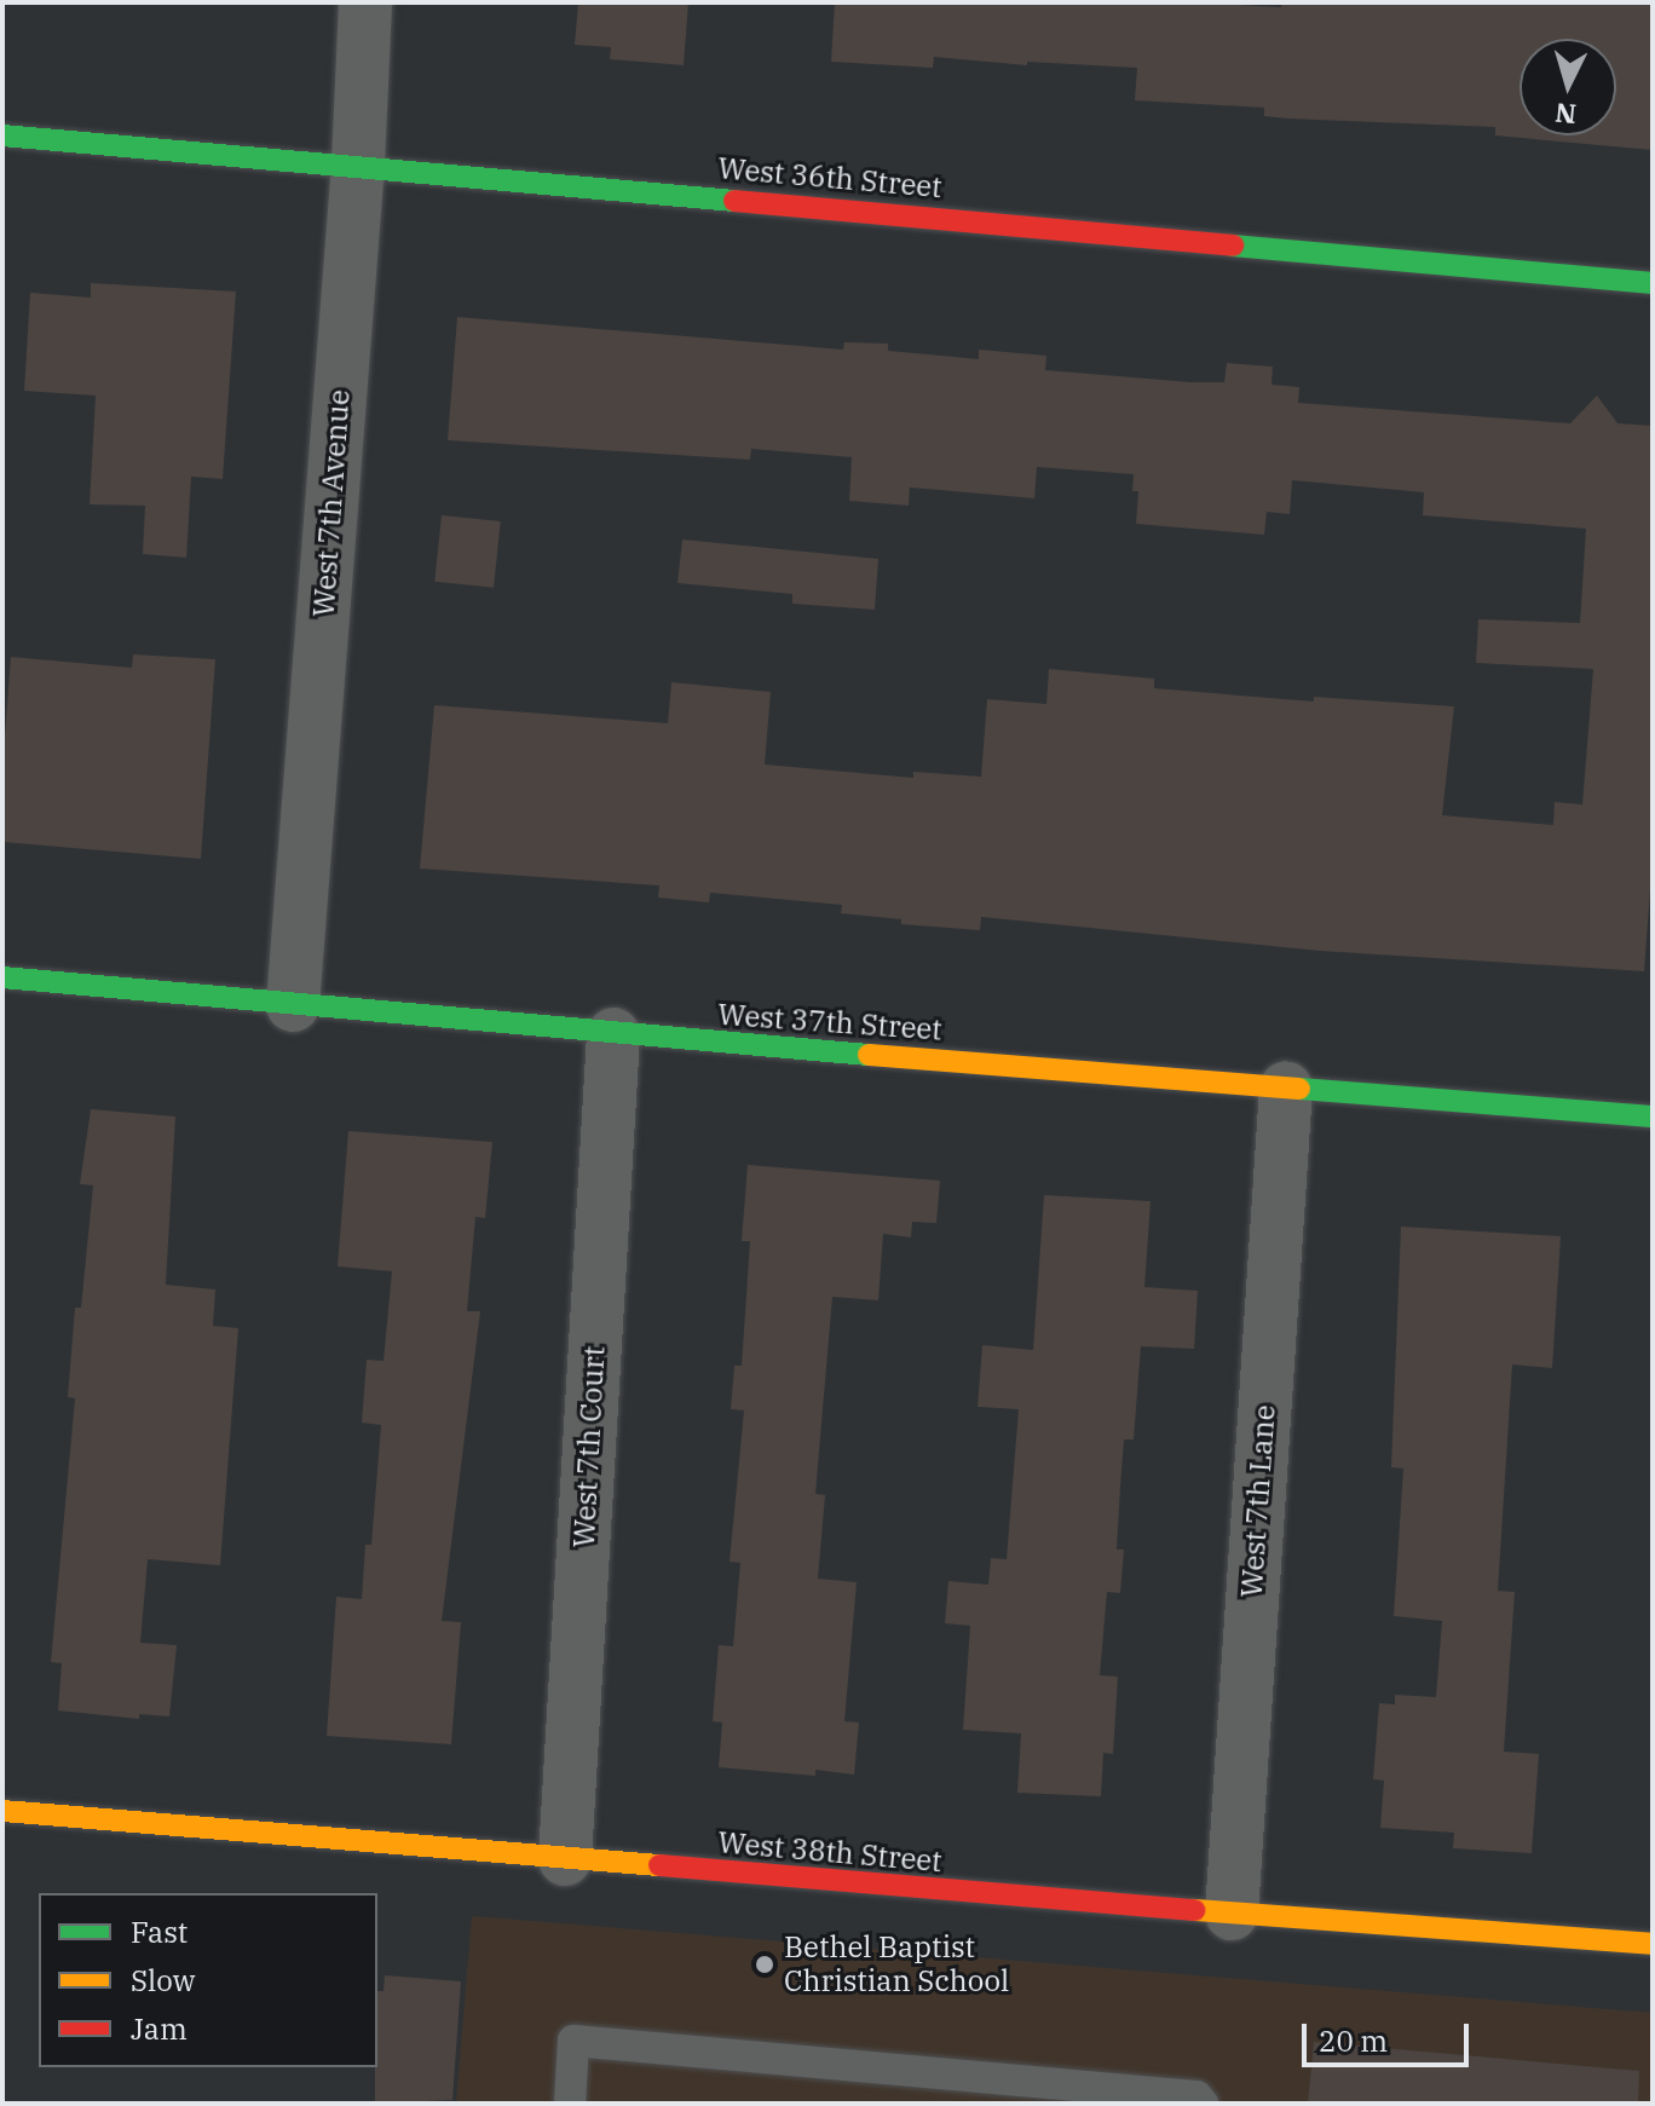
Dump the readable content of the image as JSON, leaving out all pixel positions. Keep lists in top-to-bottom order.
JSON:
{
  "streets": {
    "street": [
      "West 36th Street",
      "West 7th Avenue",
      "West 37th Street",
      "West 7th Court",
      "West 7th Lane",
      "West 38th Street"
    ]
  },
  "crossings": [
    ["West 36th Street", "West 7th Avenue"],
    ["West 7th Avenue", "West 37th Street"],
    ["West 37th Street", "West 7th Court"],
    ["West 37th Street", "West 7th Lane"],
    ["West 7th Court", "West 38th Street"],
    ["West 7th Lane", "West 38th Street"]
  ],
  "places": ["Bethel Baptist Christian School"],
  "legend": ["Fast", "Slow", "Jam"],
  "scale_bar": "20 m",
  "north": "bottom"
}
